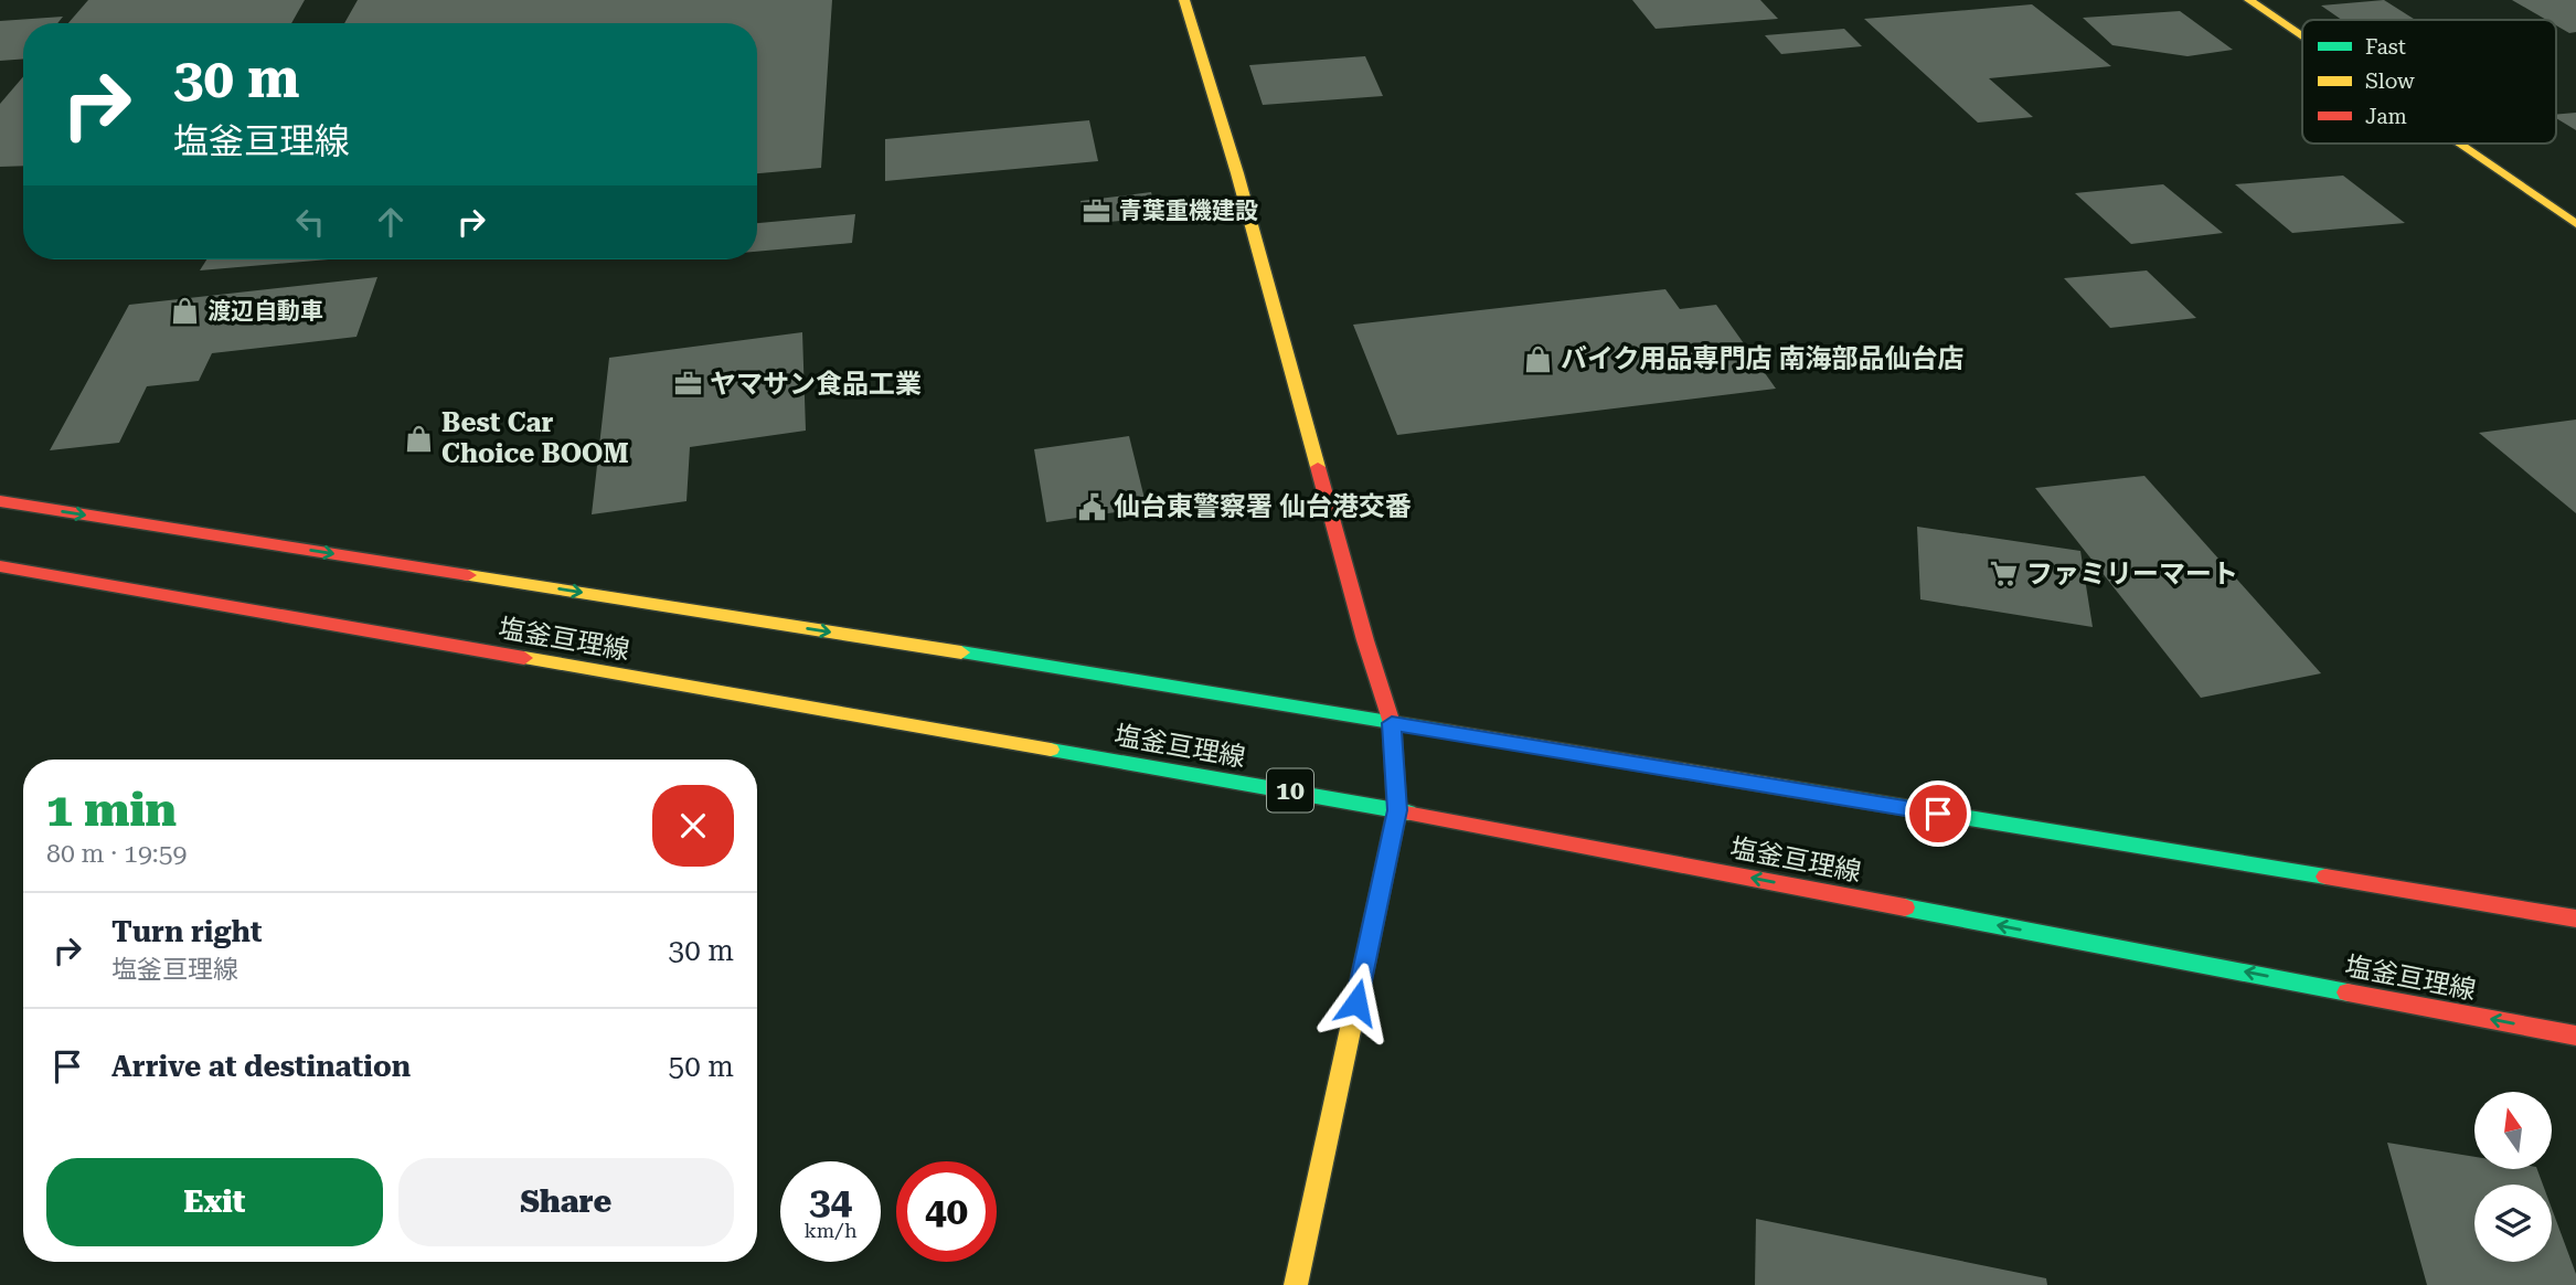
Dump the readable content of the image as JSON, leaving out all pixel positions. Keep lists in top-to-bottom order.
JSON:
{
  "streets": {
    "main road": ["塩釜亘理線", "10"]
  },
  "places": {
    "office": ["青葉重機建設", "ヤマサン食品工業"],
    "shop": ["渡辺自動車", "バイク用品専門店 南海部品仙台店", "Best Car Choice BOOM"],
    "public building": ["仙台東警察署 仙台港交番"],
    "supermarket": ["ファミリーマート"]
  },
  "legend": ["Fast", "Slow", "Jam"],
  "north": "top",
  "page": {
    "turn": ["30 m", "塩釜亘理線"],
    "heading": ["1 min", "80 m · 19:59"],
    "list": [
      {
        "name": "Turn right",
        "note": "塩釜亘理線",
        "value": "30 m"
      },
      {
        "name": "Arrive at destination",
        "value": "50 m"
      }
    ],
    "buttons": ["Exit", "Share"],
    "speed": "34 km/h",
    "limit": "40"
  }
}
